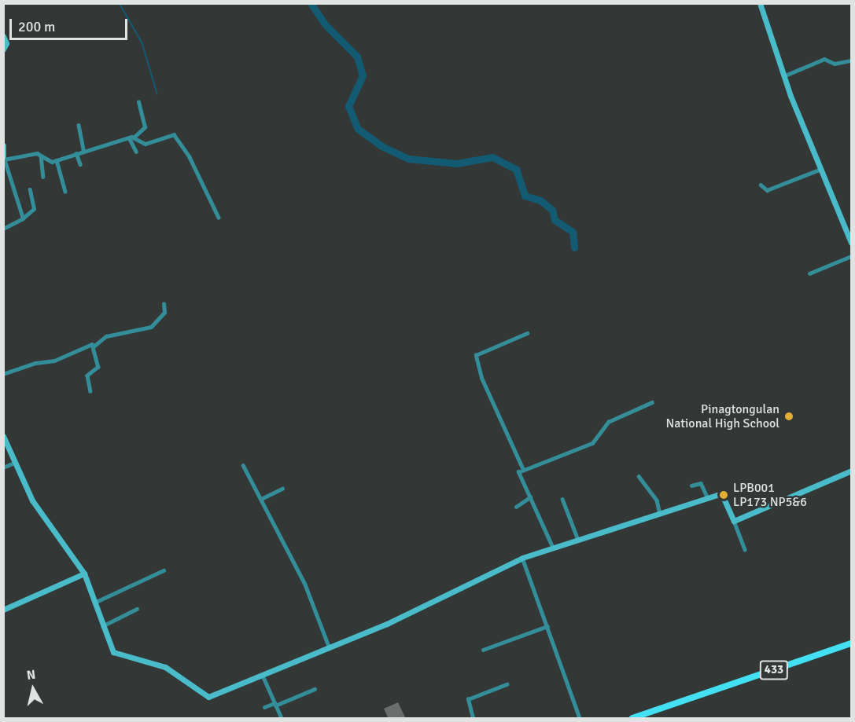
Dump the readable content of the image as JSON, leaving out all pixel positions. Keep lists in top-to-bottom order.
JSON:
{
  "streets": {
    "main road": ["433"]
  },
  "places": ["Pinagtongulan National High School", "LPB001 LP173 NP5&6"],
  "scale_bar": "200 m",
  "north": "top"
}
